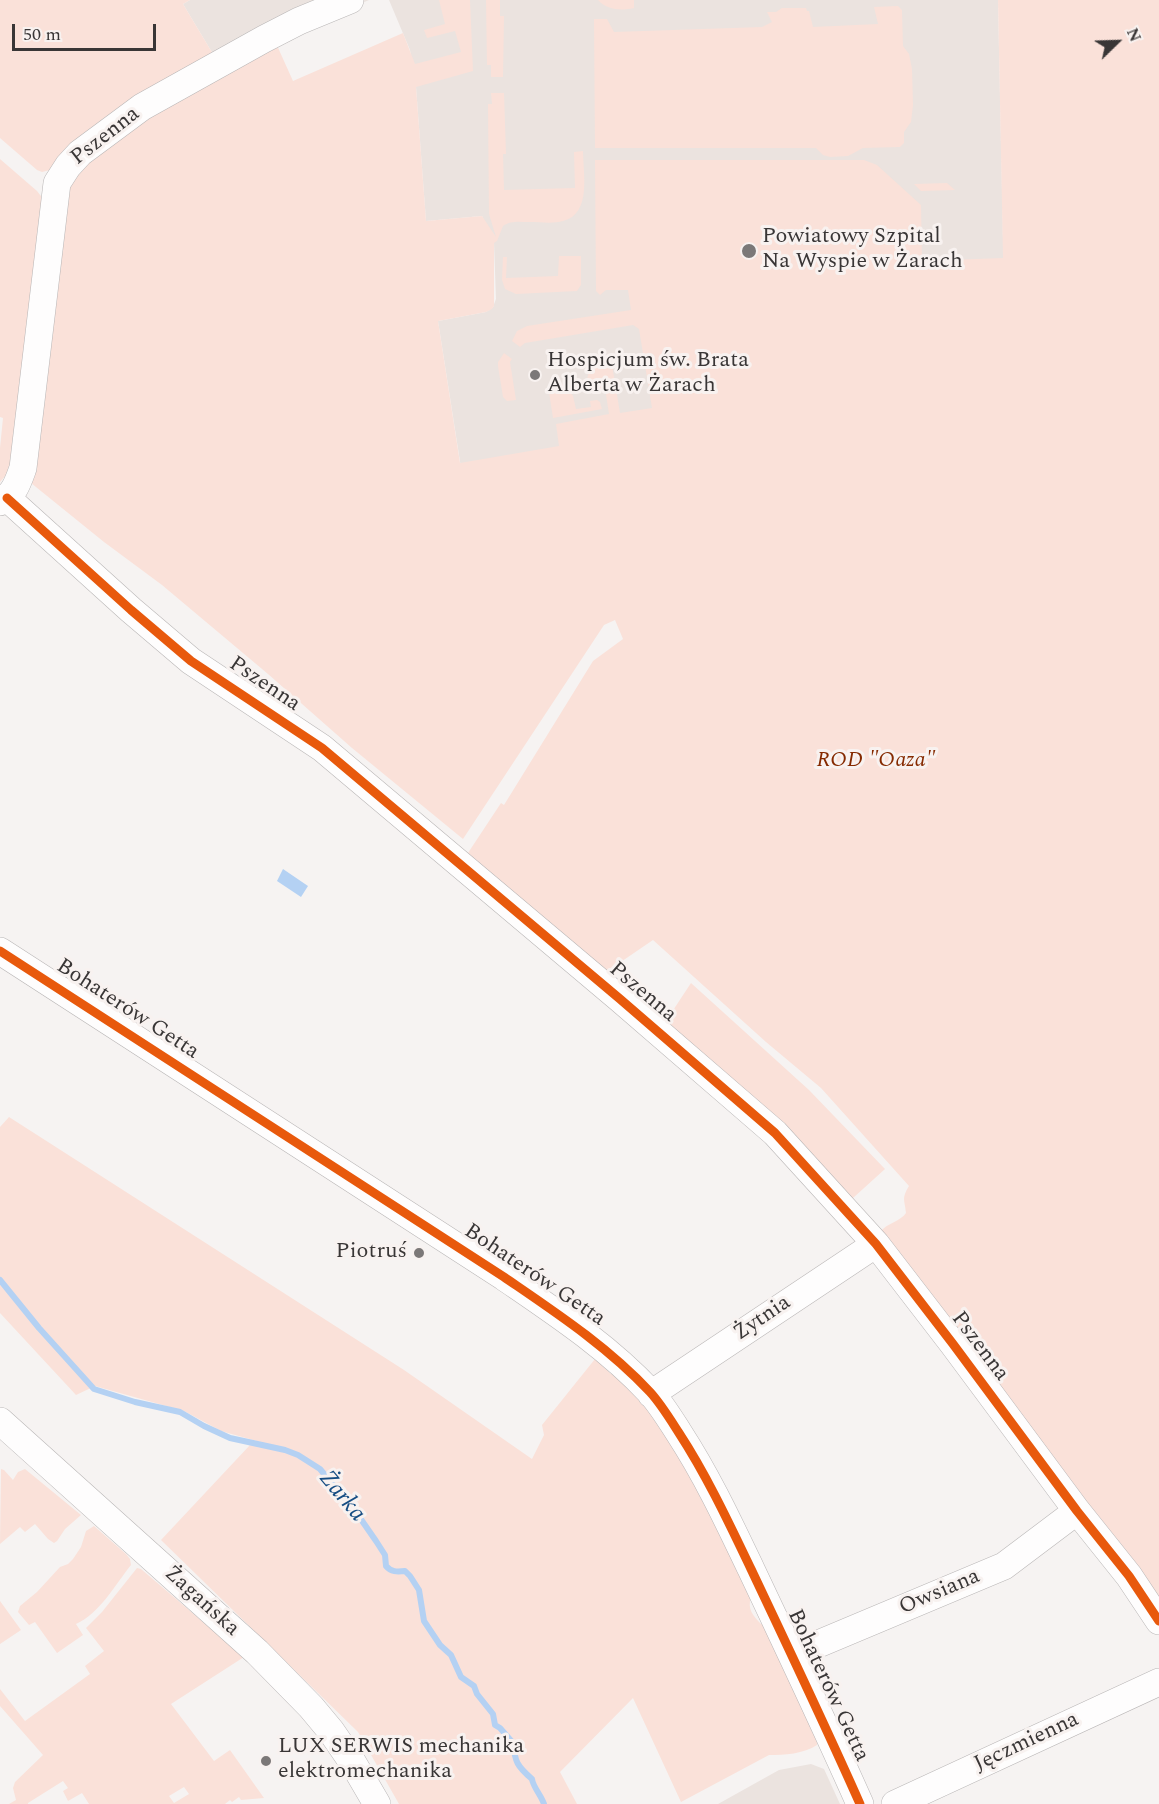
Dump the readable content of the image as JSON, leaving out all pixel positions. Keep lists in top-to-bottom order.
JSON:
{
  "streets": {
    "street": [
      "Pszenna",
      "Bohaterów Getta",
      "Żytnia",
      "Owsiana",
      "Żagańska",
      "Jęczmienna"
    ]
  },
  "crossings": [
    ["Pszenna", "Żytnia"],
    ["Pszenna", "Owsiana"],
    ["Bohaterów Getta", "Żytnia"],
    ["Bohaterów Getta", "Owsiana"]
  ],
  "water": ["Żarka"],
  "parks": ["ROD \"Oaza\""],
  "places": [
    "Powiatowy Szpital Na Wyspie w Żarach",
    "Hospicjum św. Brata Alberta w Żarach",
    "Piotruś",
    "LUX SERWIS mechanika elektromechanika"
  ],
  "scale_bar": "50 m",
  "north": "top right"
}
